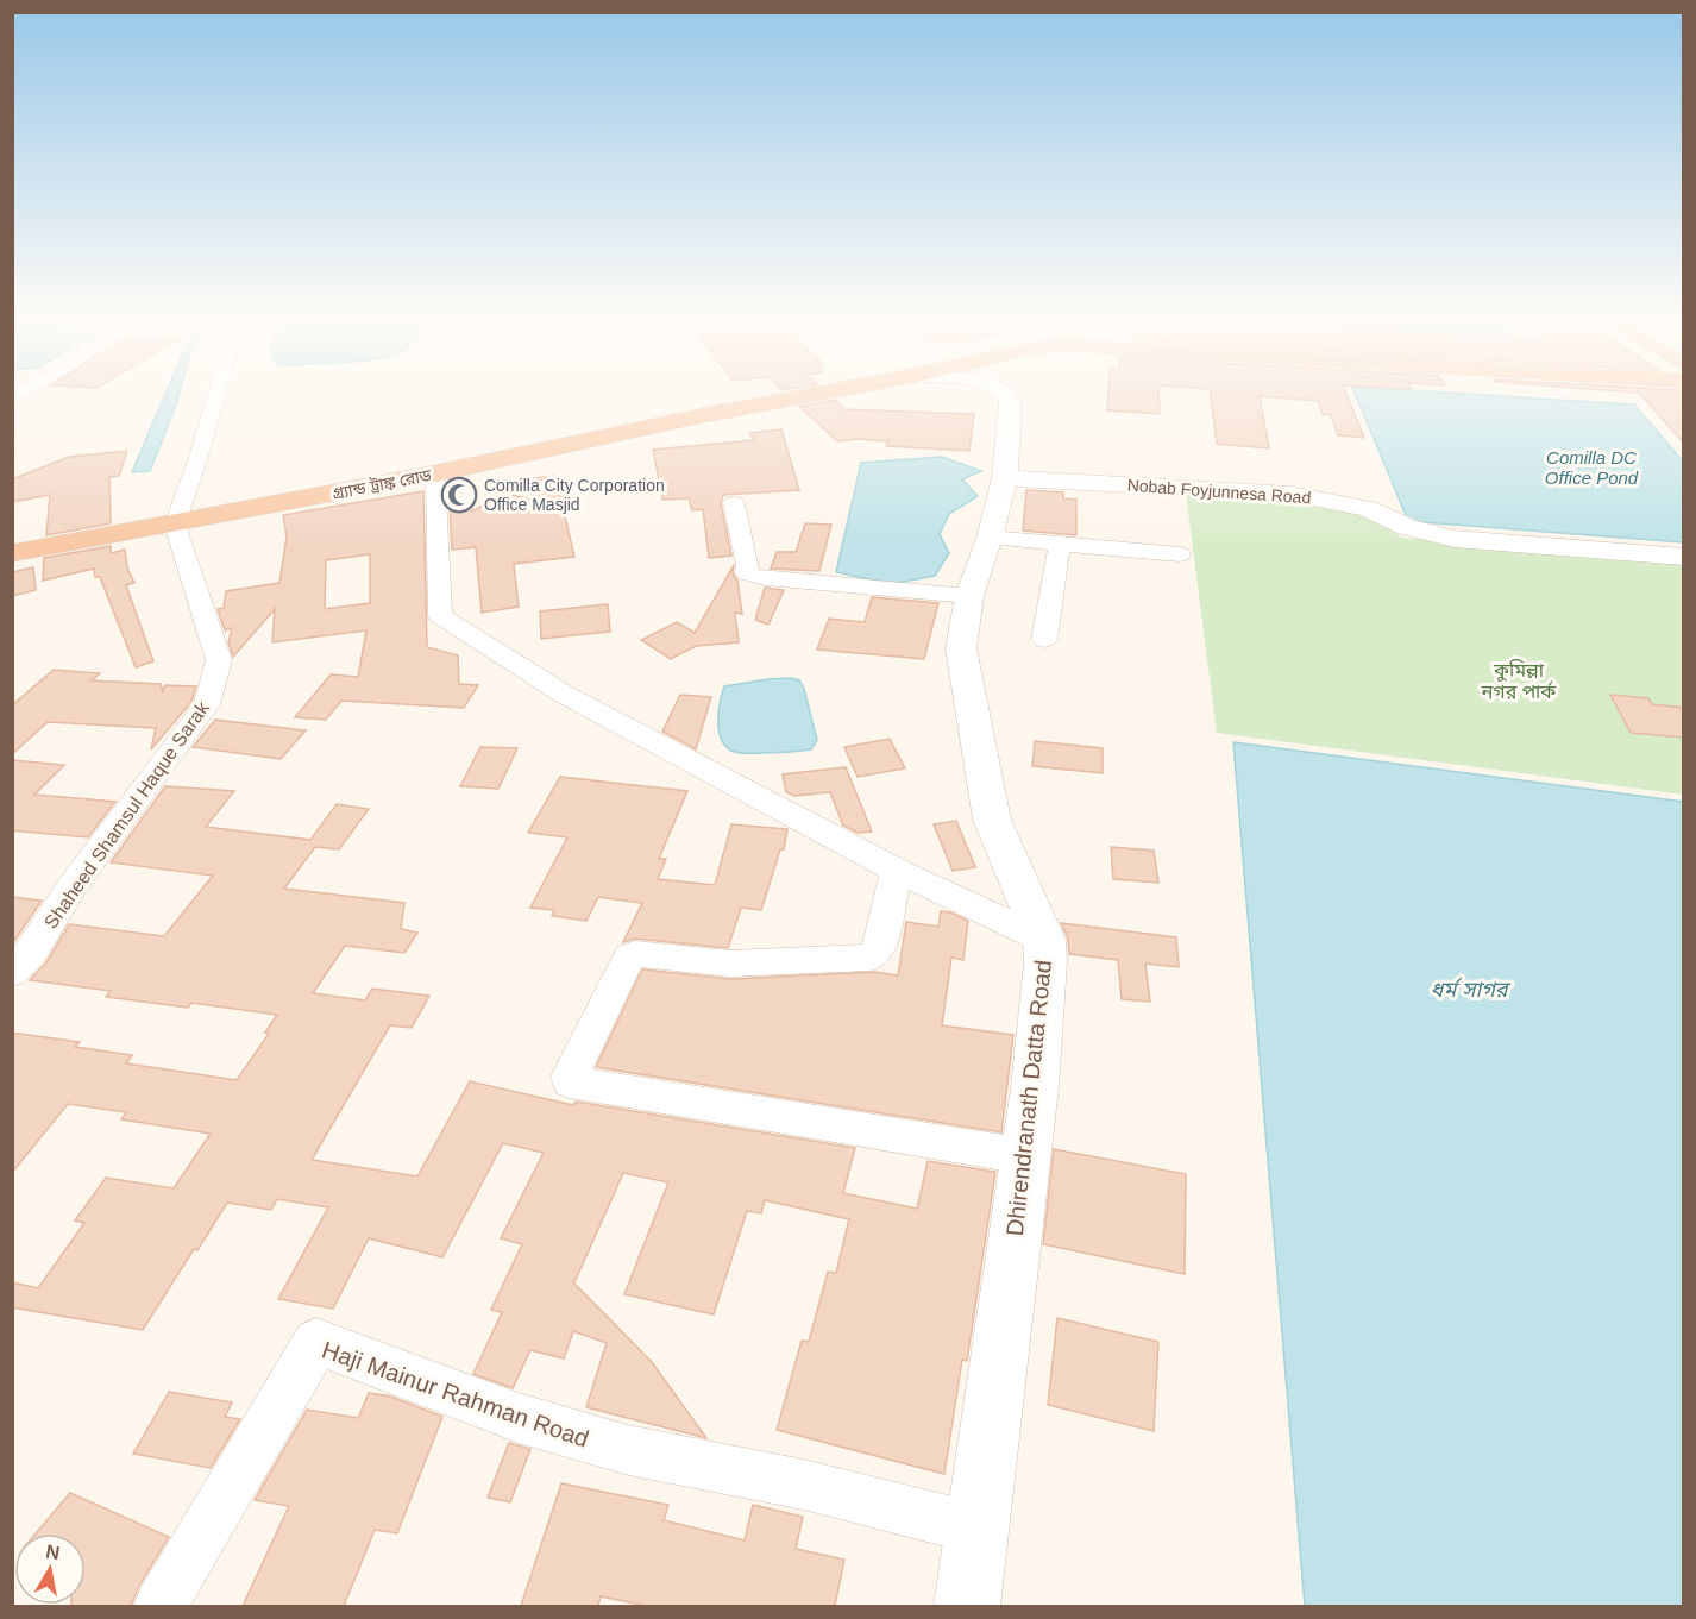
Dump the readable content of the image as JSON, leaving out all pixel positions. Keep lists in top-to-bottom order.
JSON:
{
  "streets": {
    "highway": ["গ্র্যান্ড ট্রাঙ্ক রোড"],
    "street": [
      "Nobab Foyjunnesa Road",
      "Shaheed Shamsul Haque Sarak",
      "Dhirendranath Datta Road",
      "Haji Mainur Rahman Road"
    ]
  },
  "crossings": [
    ["গ্র্যান্ড ট্রাঙ্ক রোড", "Shaheed Shamsul Haque Sarak"],
    ["Nobab Foyjunnesa Road", "Dhirendranath Datta Road"],
    ["Dhirendranath Datta Road", "Haji Mainur Rahman Road"]
  ],
  "water": ["Comilla DC Office Pond", "ধর্ম সাগর"],
  "parks": ["কুমিল্লা নগর পার্ক"],
  "places": {
    "mosque": ["Comilla City Corporation Office Masjid"]
  },
  "north": "top"
}
